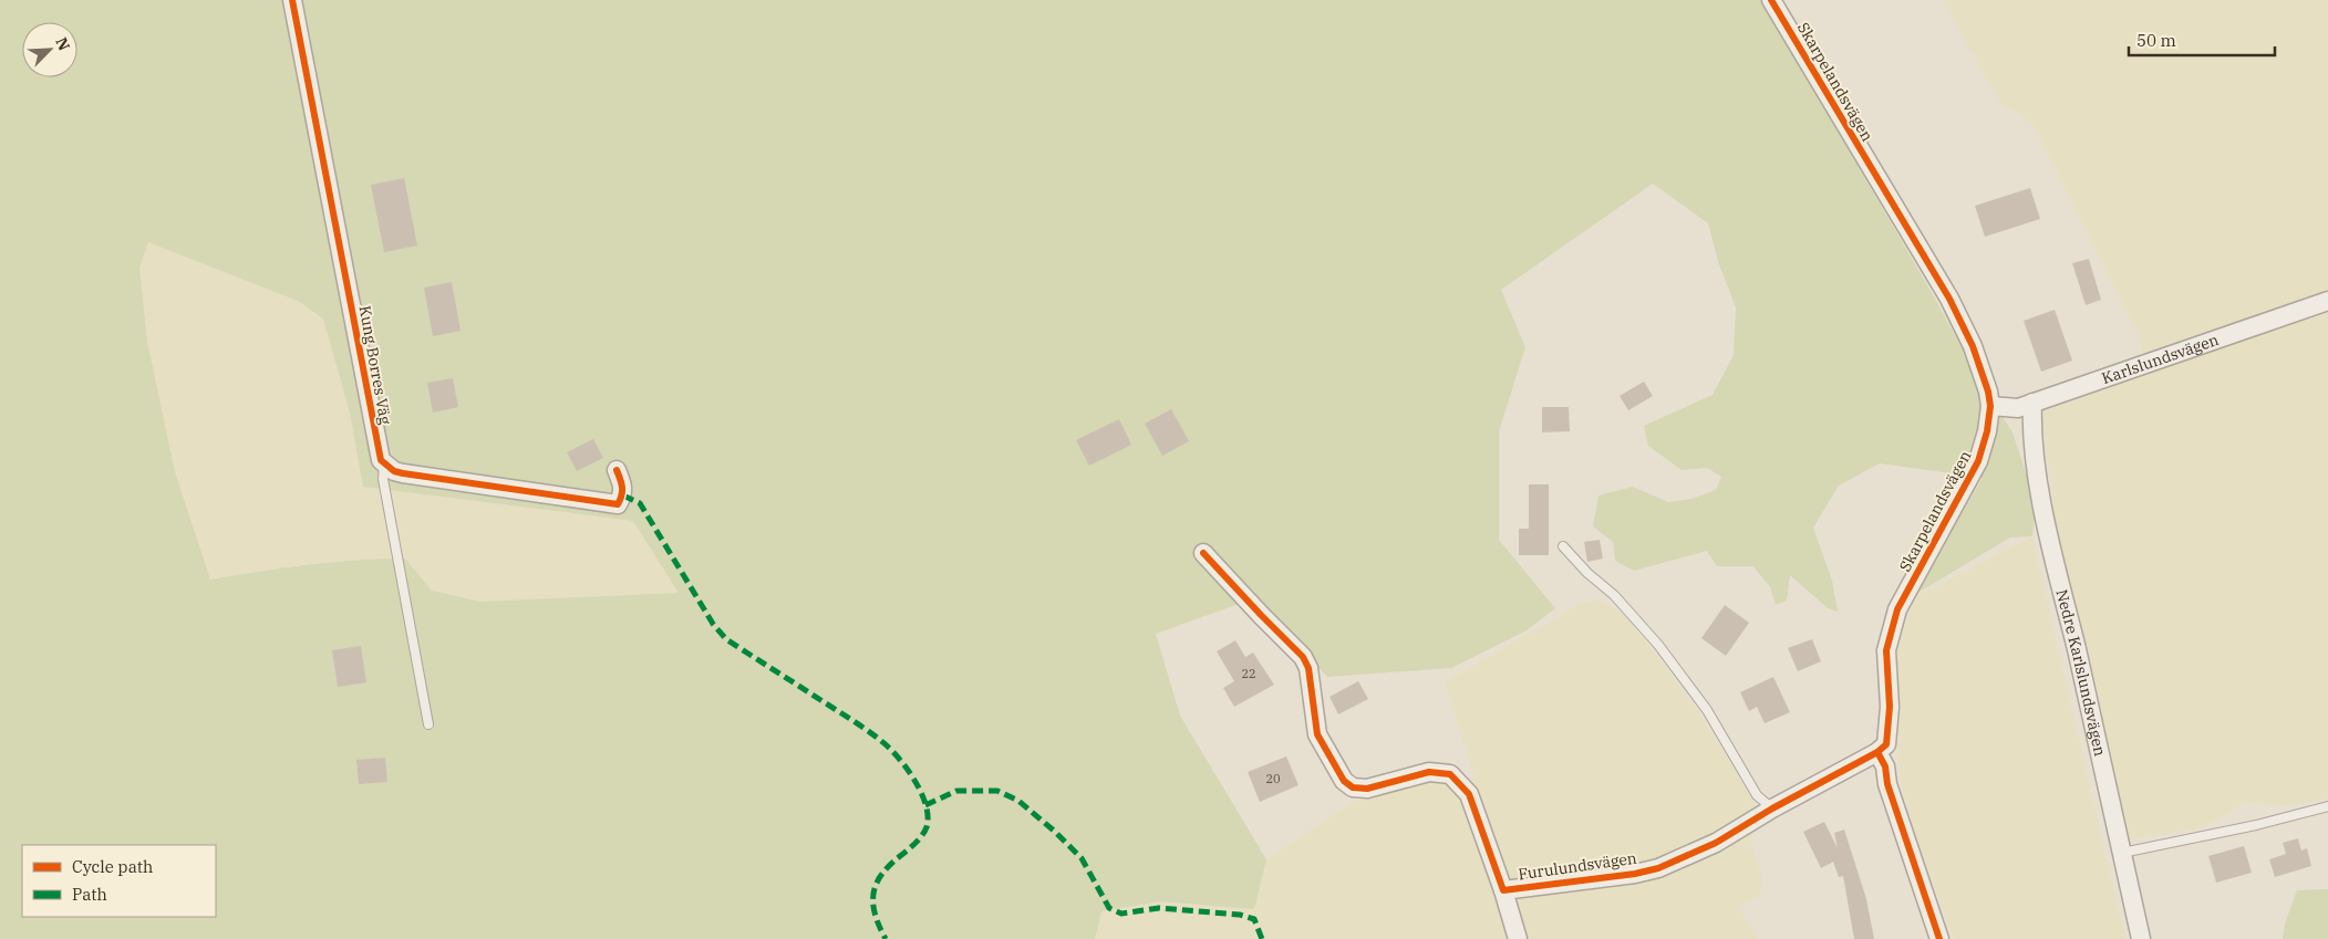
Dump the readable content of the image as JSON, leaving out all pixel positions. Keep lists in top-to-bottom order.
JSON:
{
  "streets": {
    "street": [
      "Skarpelandsvägen",
      "Karlslundsvägen",
      "Kung Borres Väg",
      "Nedre Karlslundsvägen",
      "Furulundsvägen"
    ]
  },
  "crossings": [
    ["Skarpelandsvägen", "Karlslundsvägen"],
    ["Skarpelandsvägen", "Furulundsvägen"],
    ["Karlslundsvägen", "Nedre Karlslundsvägen"]
  ],
  "house_numbers": ["22", "20"],
  "legend": ["Cycle path", "Path"],
  "scale_bar": "50 m",
  "north": "top right"
}
